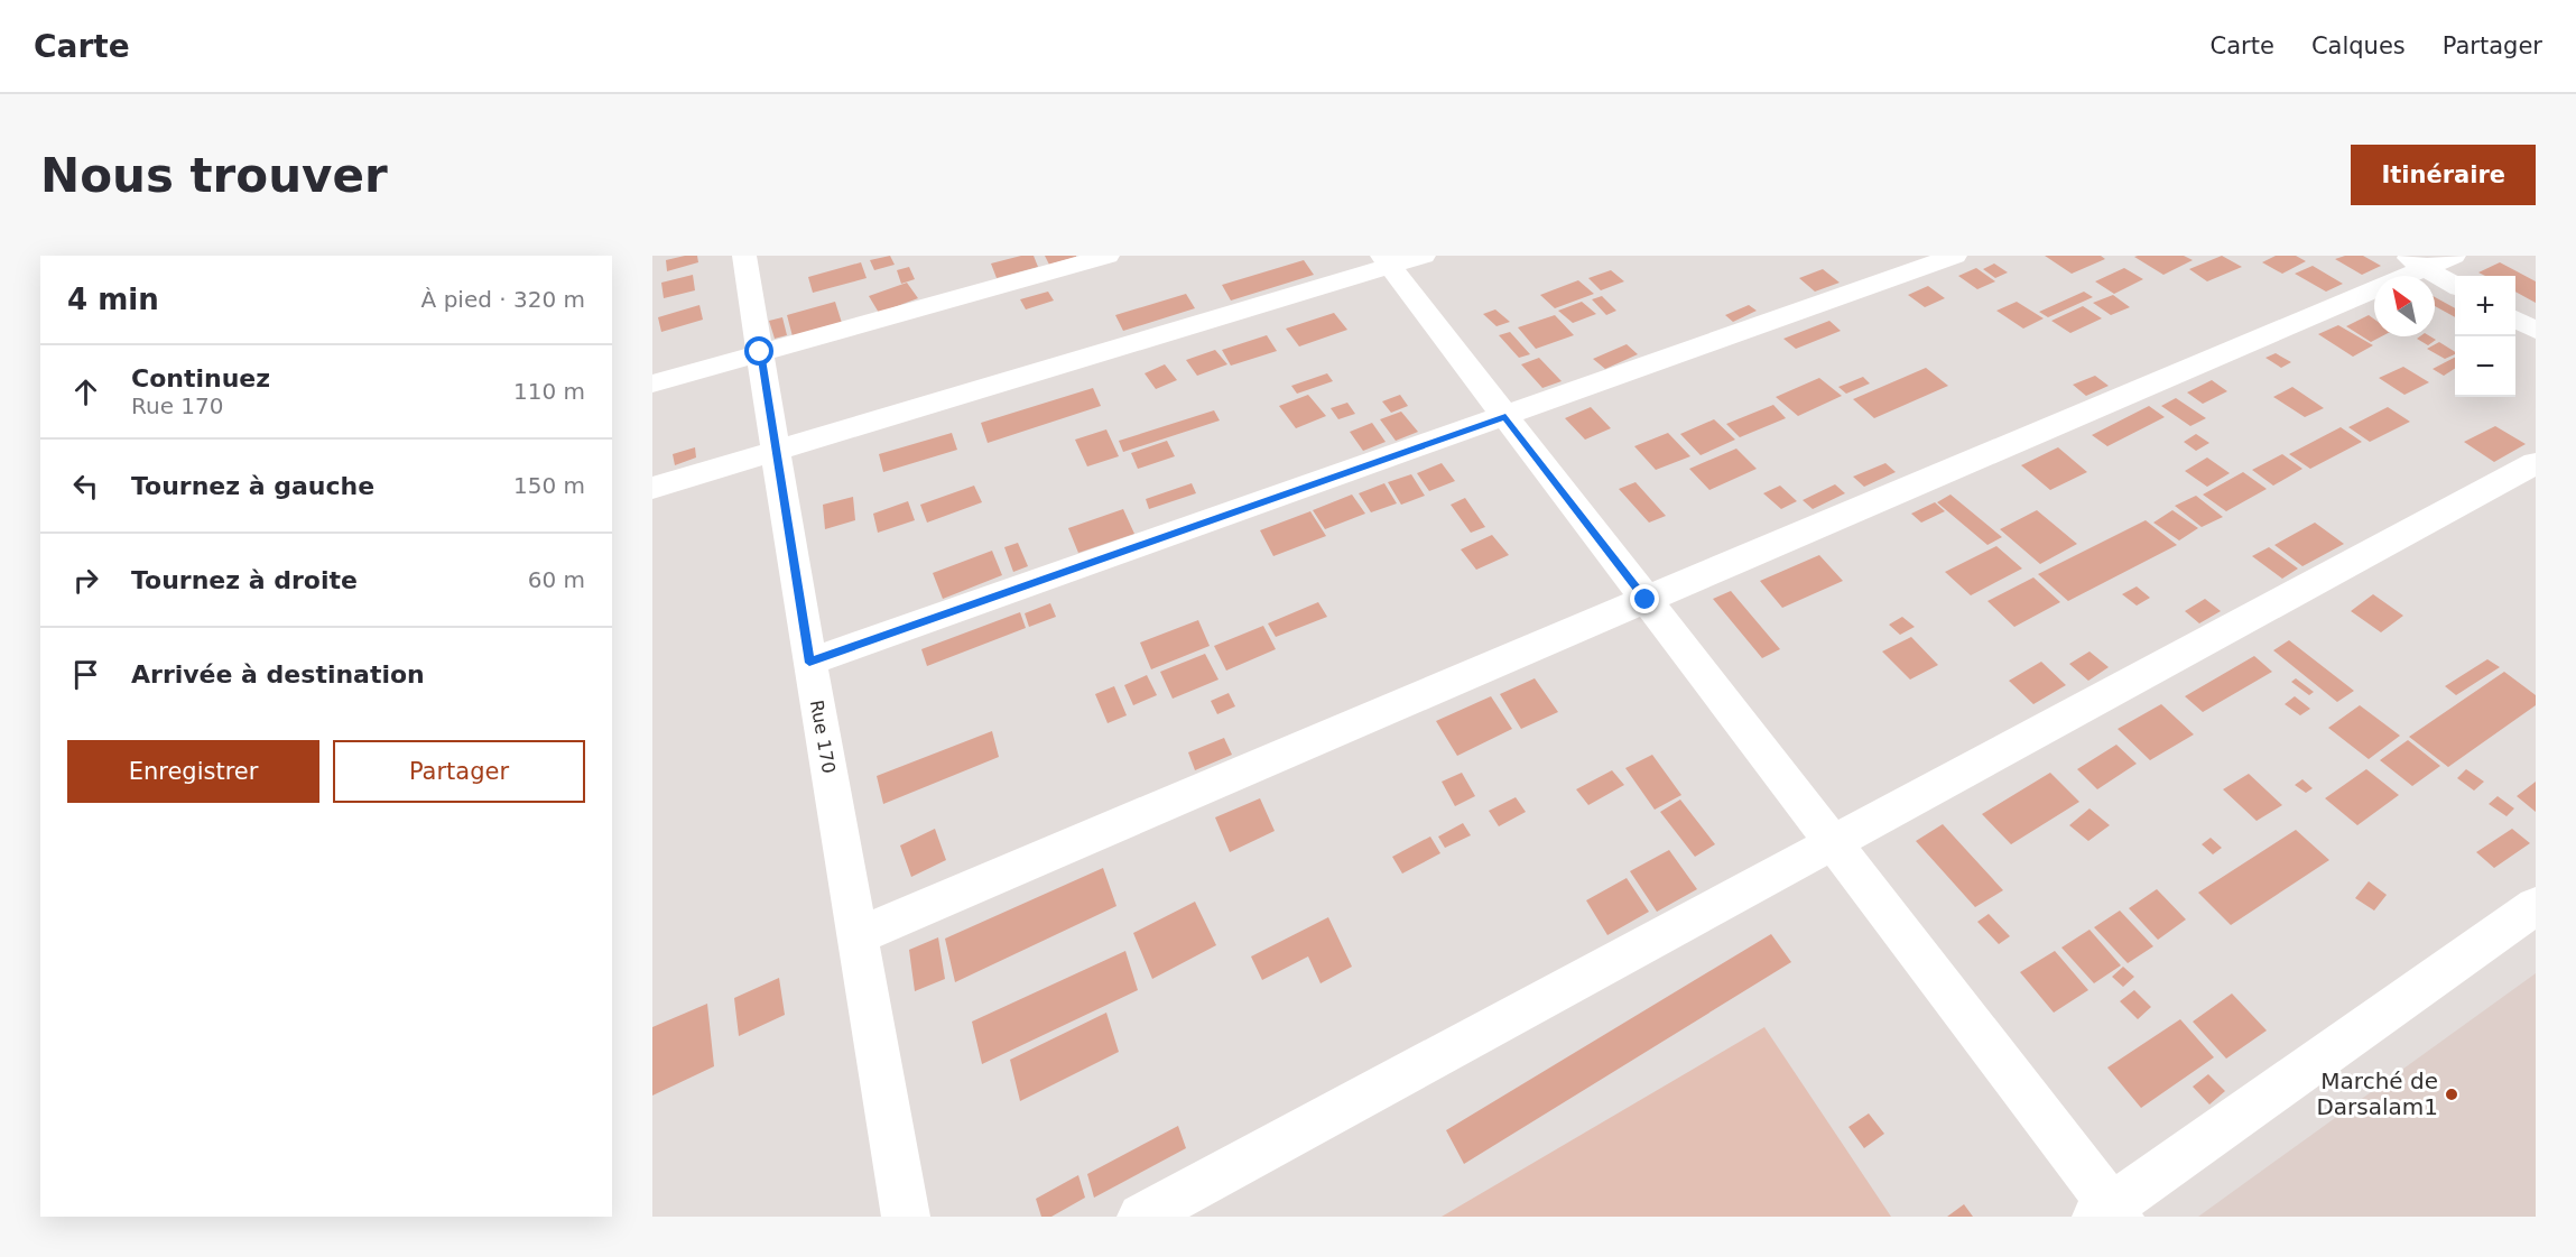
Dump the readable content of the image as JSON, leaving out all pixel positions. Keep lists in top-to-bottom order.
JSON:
{
  "streets": {
    "street": ["Rue 170"]
  },
  "places": ["Marché de Darsalam1"],
  "north": "top left",
  "page": {
    "header": "Carte",
    "nav": ["Carte", "Calques", "Partager"],
    "buttons": [
      "Itinéraire",
      ["Enregistrer", "Partager"]
    ],
    "title": "Nous trouver",
    "heading": ["4 min", "À pied · 320 m"],
    "map_buttons": ["+", "−"],
    "list": [
      ["Continuez", "Rue 170", "110 m"],
      ["Tournez à gauche", "150 m"],
      ["Tournez à droite", "60 m"],
      "Arrivée à destination"
    ]
  }
}
